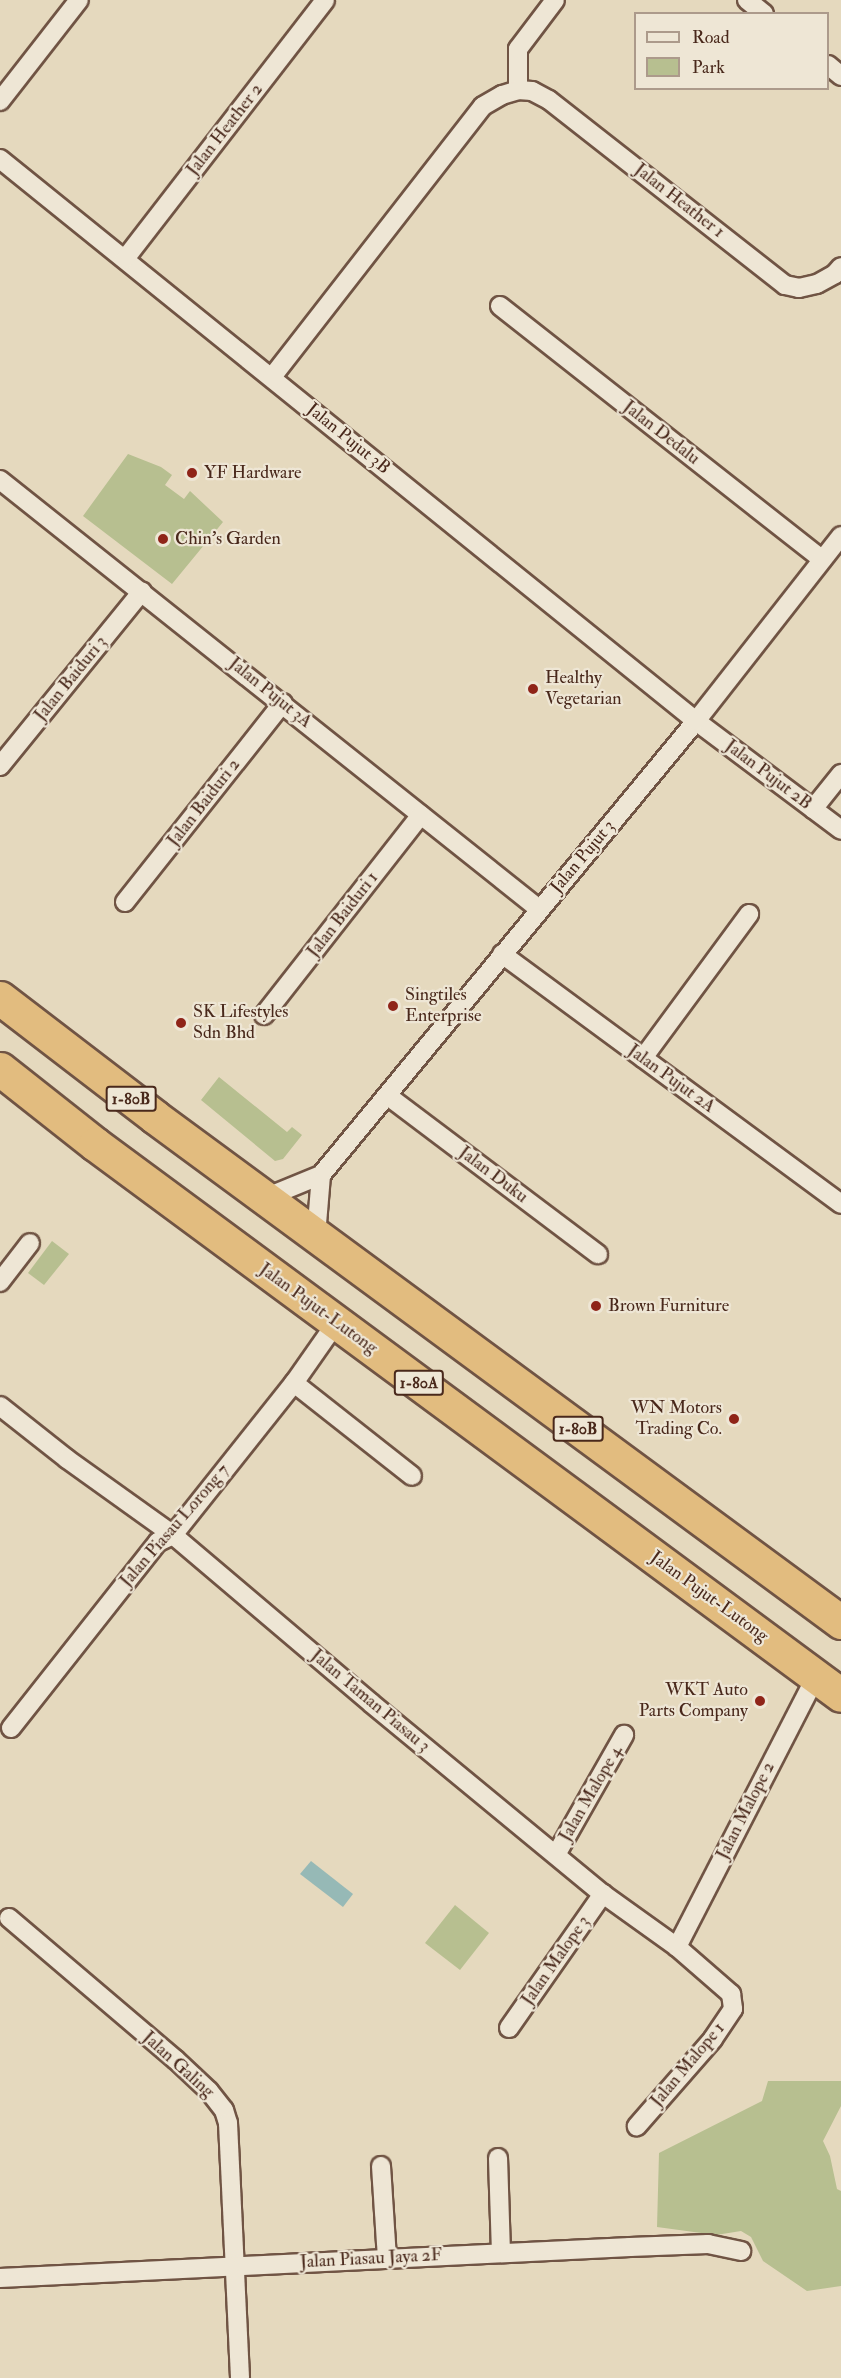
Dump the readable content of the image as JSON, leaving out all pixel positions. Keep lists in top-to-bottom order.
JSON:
{
  "streets": {
    "highway": ["1-80B", "Jalan Pujut-Lutong", "1-80A"],
    "street": [
      "Jalan Heather 2",
      "Jalan Heather 1",
      "Jalan Dedalu",
      "Jalan Pujut 3B",
      "Jalan Baiduri 3",
      "Jalan Pujut 3A",
      "Jalan Pujut 2B",
      "Jalan Baiduri 2",
      "Jalan Pujut 3",
      "Jalan Baiduri 1",
      "Jalan Pujut 2A",
      "Jalan Duku",
      "Jalan Piasau Lorong 7",
      "Jalan Taman Piasau 3",
      "Jalan Malope 4",
      "Jalan Malope 2",
      "Jalan Malope 3",
      "Jalan Galing",
      "Jalan Malope 1",
      "Jalan Piasau Jaya 2F"
    ]
  },
  "crossings": [
    ["Jalan Heather 2", "Jalan Pujut 3B"],
    ["Jalan Dedalu", "Jalan Pujut 3"],
    ["Jalan Pujut 3B", "Jalan Pujut 2B"],
    ["Jalan Pujut 3B", "Jalan Pujut 3"],
    ["Jalan Baiduri 3", "Jalan Pujut 3A"],
    ["Jalan Pujut 3A", "Jalan Baiduri 2"],
    ["Jalan Pujut 3A", "Jalan Pujut 3"],
    ["Jalan Pujut 3A", "Jalan Baiduri 1"],
    ["Jalan Pujut 2B", "Jalan Pujut 3"],
    ["Jalan Pujut 3", "Jalan Pujut 2A"],
    ["Jalan Pujut 3", "1-80B"],
    ["Jalan Pujut 3", "Jalan Duku"],
    ["Jalan Pujut-Lutong", "Jalan Piasau Lorong 7"],
    ["Jalan Pujut-Lutong", "Jalan Malope 2"],
    ["Jalan Piasau Lorong 7", "Jalan Taman Piasau 3"],
    ["Jalan Taman Piasau 3", "Jalan Malope 4"],
    ["Jalan Taman Piasau 3", "Jalan Malope 2"],
    ["Jalan Taman Piasau 3", "Jalan Malope 3"],
    ["Jalan Taman Piasau 3", "Jalan Malope 1"],
    ["Jalan Galing", "Jalan Piasau Jaya 2F"]
  ],
  "places": [
    "YF Hardware",
    "Chin's Garden",
    "Healthy Vegetarian",
    "Singtiles Enterprise",
    "SK Lifestyles Sdn Bhd",
    "Brown Furniture",
    "WN Motors Trading Co.",
    "WKT Auto Parts Company"
  ],
  "legend": ["Road", "Park"]
}
